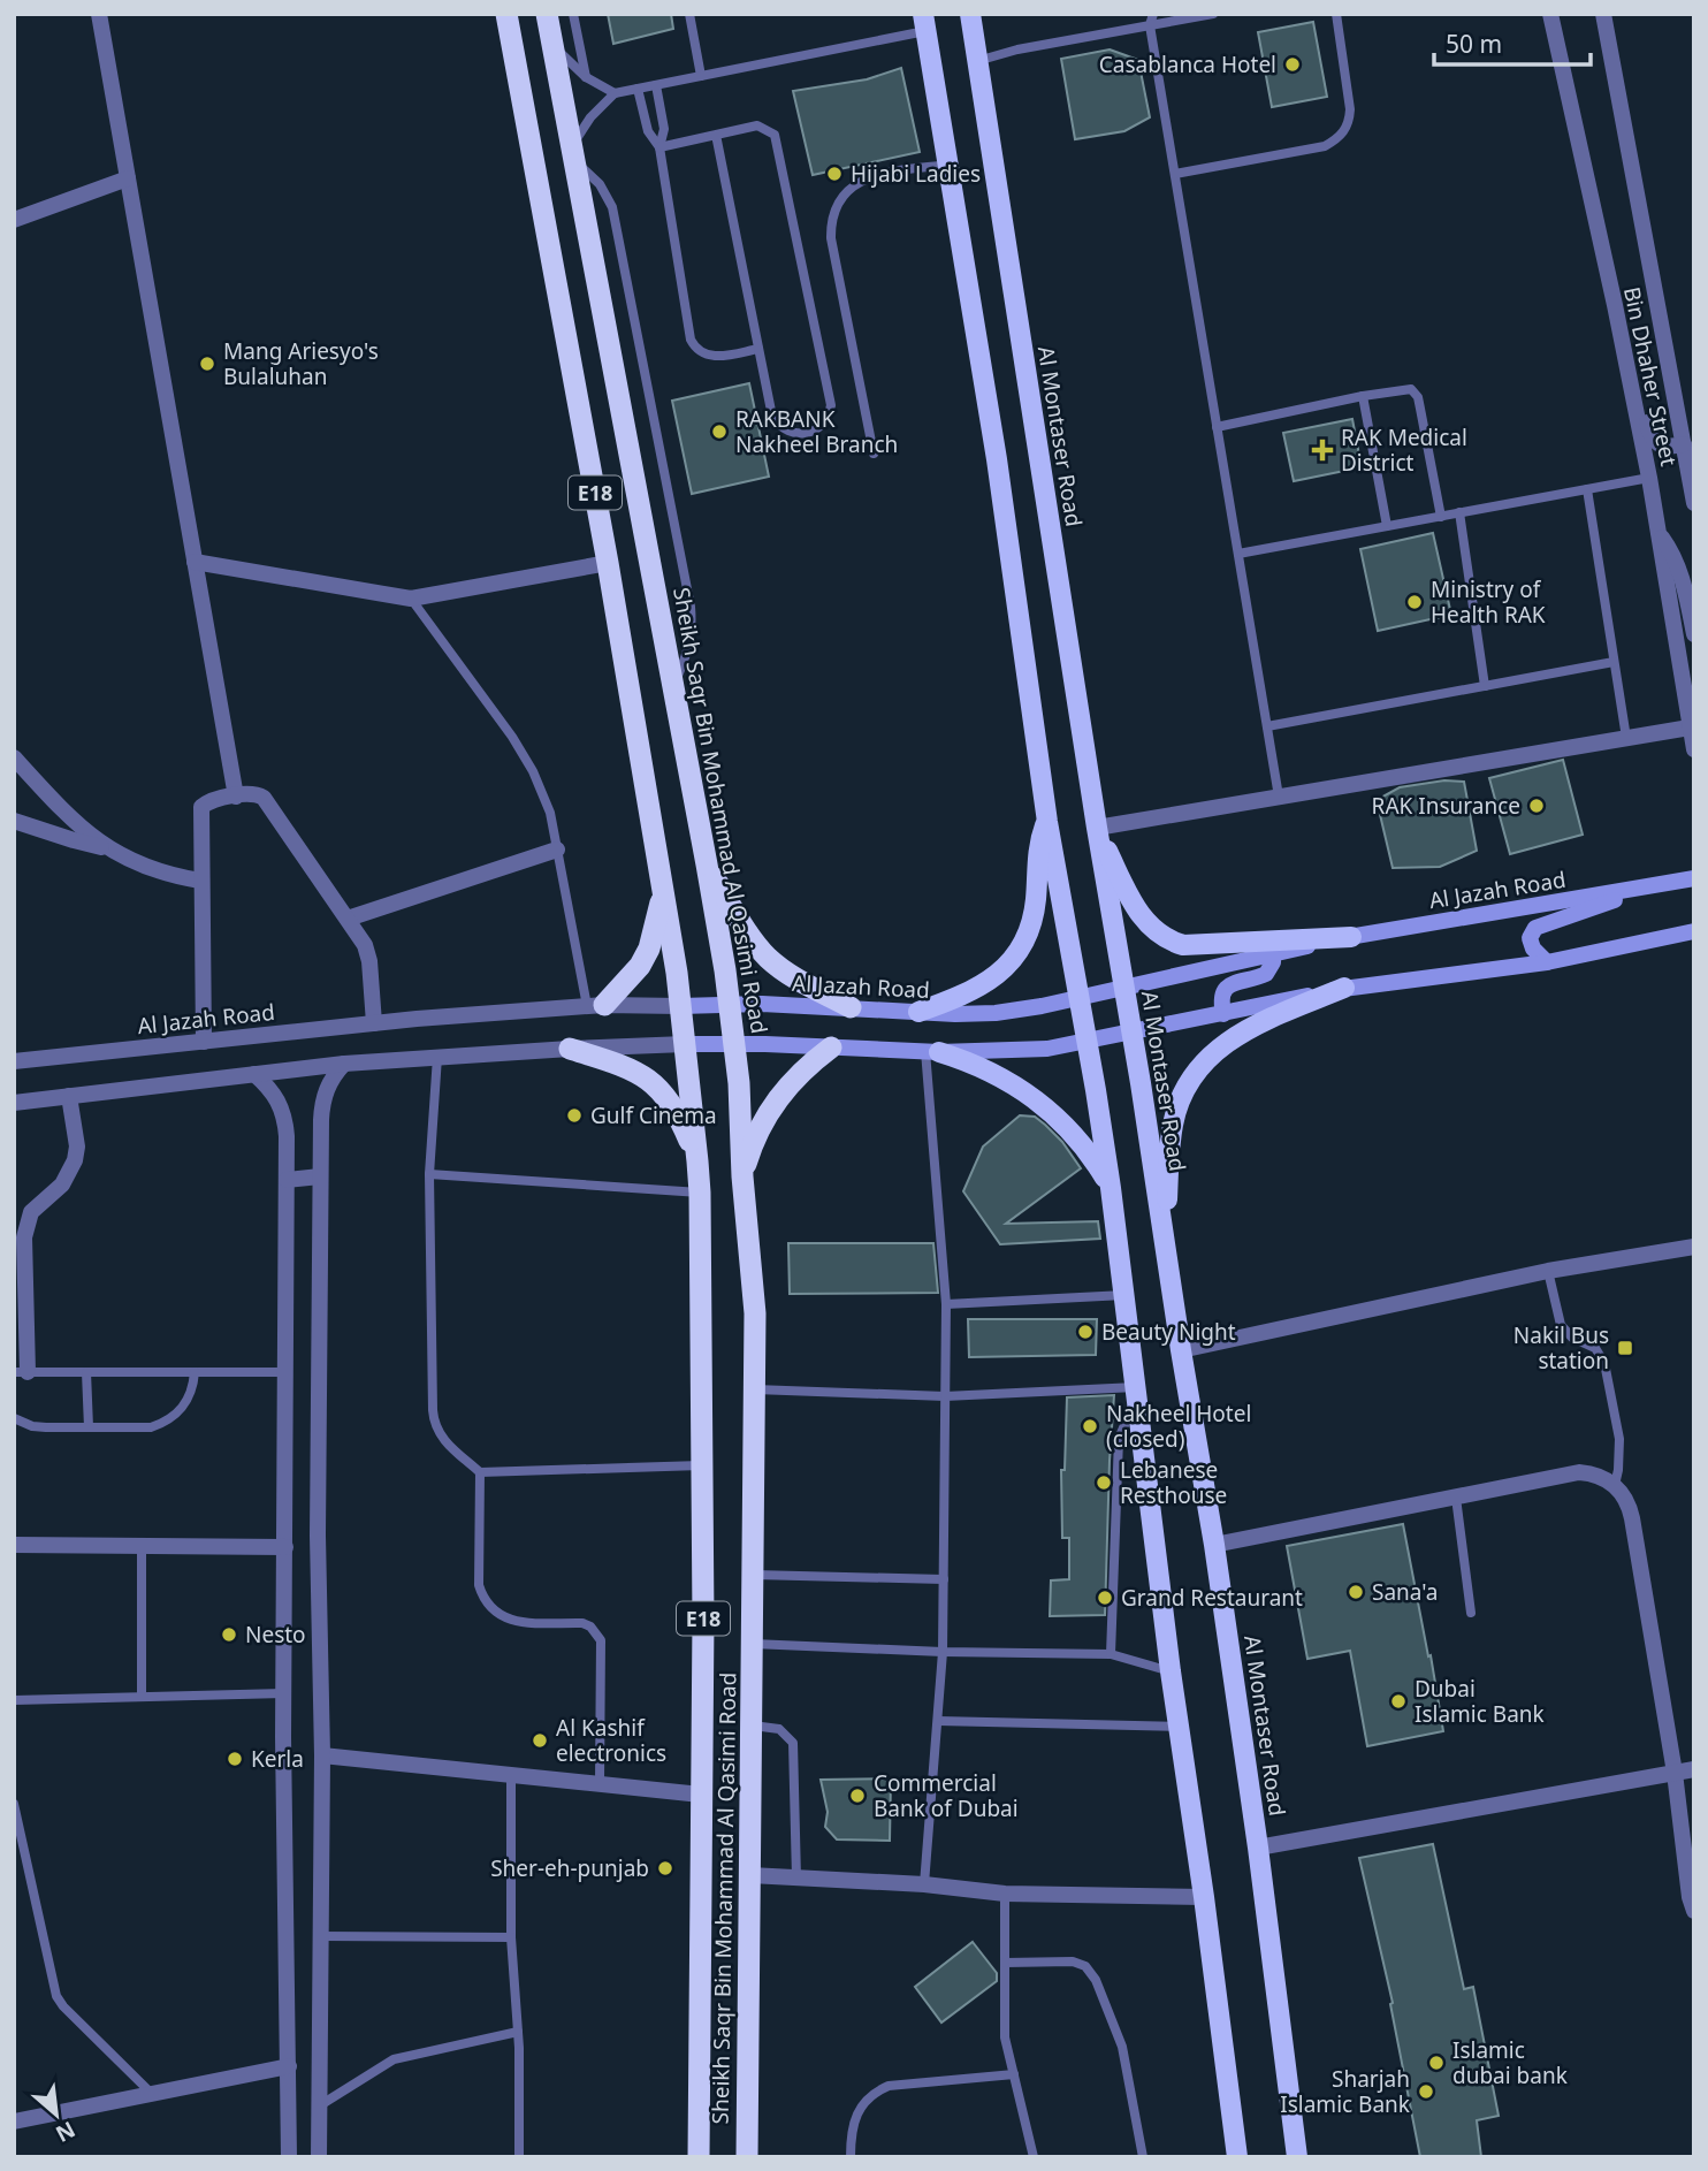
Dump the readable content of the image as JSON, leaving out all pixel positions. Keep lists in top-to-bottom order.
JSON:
{
  "streets": {
    "highway": ["E18", "Sheikh Saqr Bin Mohammad Al Qasimi Road"],
    "main road": ["Al Montaser Road", "Al Jazah Road"],
    "street": ["Bin Dhaher Street"]
  },
  "crossings": [
    ["Al Montaser Road", "Al Jazah Road"],
    ["Sheikh Saqr Bin Mohammad Al Qasimi Road", "Al Jazah Road"]
  ],
  "places": {
    "other": [
      "Casablanca Hotel",
      "Hijabi Ladies",
      "Mang Ariesyo's Bulaluhan",
      "RAKBANK Nakheel Branch",
      "Ministry of Health RAK",
      "RAK Insurance",
      "Gulf Cinema",
      "Beauty Night",
      "Nakheel Hotel (closed)",
      "Lebanese Resthouse",
      "Sana'a",
      "Grand Restaurant",
      "Nesto",
      "Dubai Islamic Bank",
      "Al Kashif electronics",
      "Kerla",
      "Commercial Bank of Dubai",
      "Sher-eh-punjab",
      "Islamic dubai bank",
      "Sharjah Islamic Bank"
    ],
    "health": ["RAK Medical District"],
    "transit": ["Nakil Bus station"]
  },
  "scale_bar": "50 m",
  "north": "bottom right"
}
